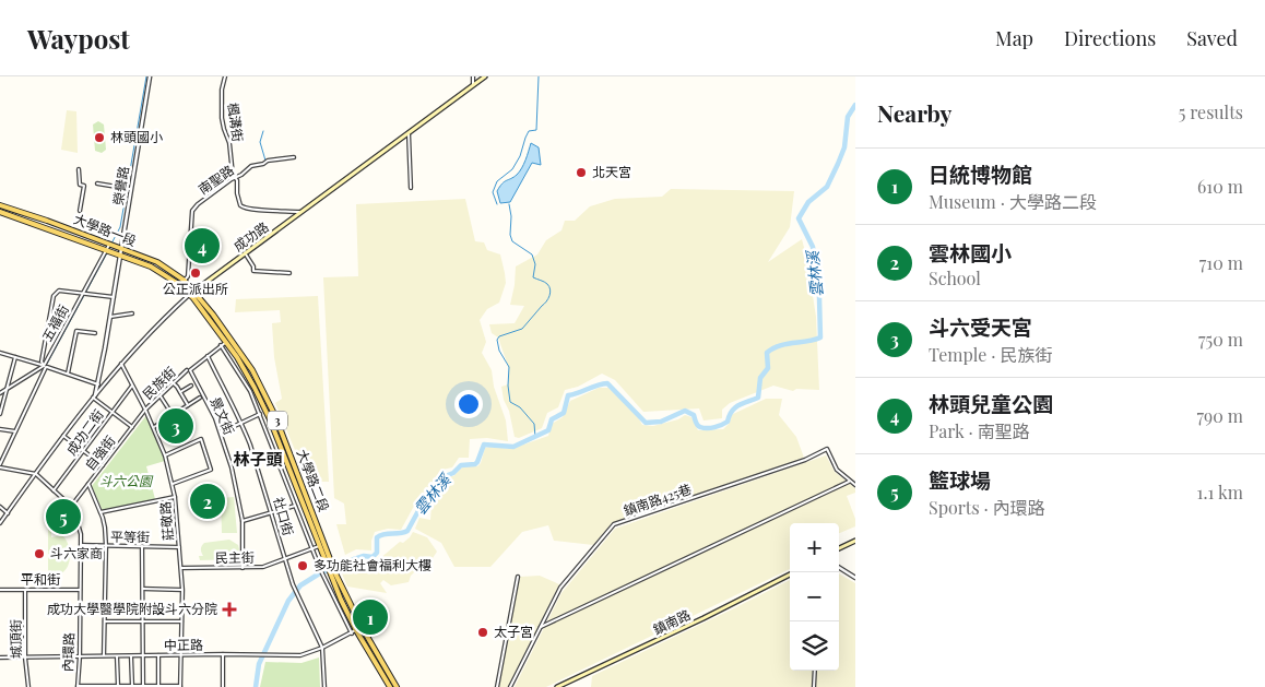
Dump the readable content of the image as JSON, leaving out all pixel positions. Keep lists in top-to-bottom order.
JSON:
{
  "streets": {
    "main road": [
      "大學路一段",
      "成功路",
      "3",
      "大學路二段",
      "鎮南路"
    ],
    "street": [
      "楓溝街",
      "南聖路",
      "榮譽路",
      "五福街",
      "民族街",
      "景文街",
      "成功二街",
      "自強街",
      "鎮南路425巷",
      "社口街",
      "莊敬路",
      "平等街",
      "民主街",
      "平和街",
      "城頂街",
      "中正路",
      "內環路"
    ]
  },
  "crossings": [
    ["楓溝街", "南聖路"],
    ["楓溝街", "成功路"],
    ["南聖路", "大學路一段"],
    ["榮譽路", "大學路一段"],
    ["榮譽路", "成功路"],
    ["大學路一段", "成功路"],
    ["大學路一段", "五福街"],
    ["大學路一段", "大學路二段"],
    ["成功路", "大學路二段"],
    ["成功路", "莊敬路"],
    ["五福街", "內環路"],
    ["民族街", "景文街"],
    ["民族街", "自強街"],
    ["民族街", "大學路二段"],
    ["民族街", "社口街"],
    ["民族街", "莊敬路"],
    ["景文街", "民主街"],
    ["成功二街", "莊敬路"],
    ["成功二街", "內環路"],
    ["自強街", "莊敬路"],
    ["自強街", "內環路"],
    ["大學路二段", "民主街"],
    ["大學路二段", "中正路"],
    ["社口街", "民主街"],
    ["社口街", "中正路"],
    ["莊敬路", "平等街"],
    ["莊敬路", "民主街"],
    ["莊敬路", "中正路"],
    ["平等街", "內環路"],
    ["平和街", "城頂街"],
    ["平和街", "內環路"],
    ["城頂街", "中正路"],
    ["中正路", "內環路"]
  ],
  "districts": ["林子頭"],
  "water": ["雲林溪"],
  "parks": ["斗六公園"],
  "places": {
    "other": [
      "林頭國小",
      "北天宮",
      "公正派出所",
      "斗六家商",
      "多功能社會福利大樓",
      "太子宮"
    ],
    "health": ["成功大學醫學院附設斗六分院"]
  },
  "page": {
    "header": "Waypost",
    "nav": ["Map", "Directions", "Saved"],
    "heading": ["Nearby", "5 results"],
    "list": [
      {
        "mark": "1",
        "name": "日統博物館",
        "note": "Museum · 大學路二段",
        "value": "610 m"
      },
      {
        "mark": "2",
        "name": "雲林國小",
        "note": "School",
        "value": "710 m"
      },
      {
        "mark": "3",
        "name": "斗六受天宮",
        "note": "Temple · 民族街",
        "value": "750 m"
      },
      {
        "mark": "4",
        "name": "林頭兒童公園",
        "note": "Park · 南聖路",
        "value": "790 m"
      },
      {
        "mark": "5",
        "name": "籃球場",
        "note": "Sports · 內環路",
        "value": "1.1 km"
      }
    ],
    "pins": [
      "4",
      "3",
      "2",
      "5",
      "1"
    ],
    "map_buttons": ["+", "−"]
  }
}
